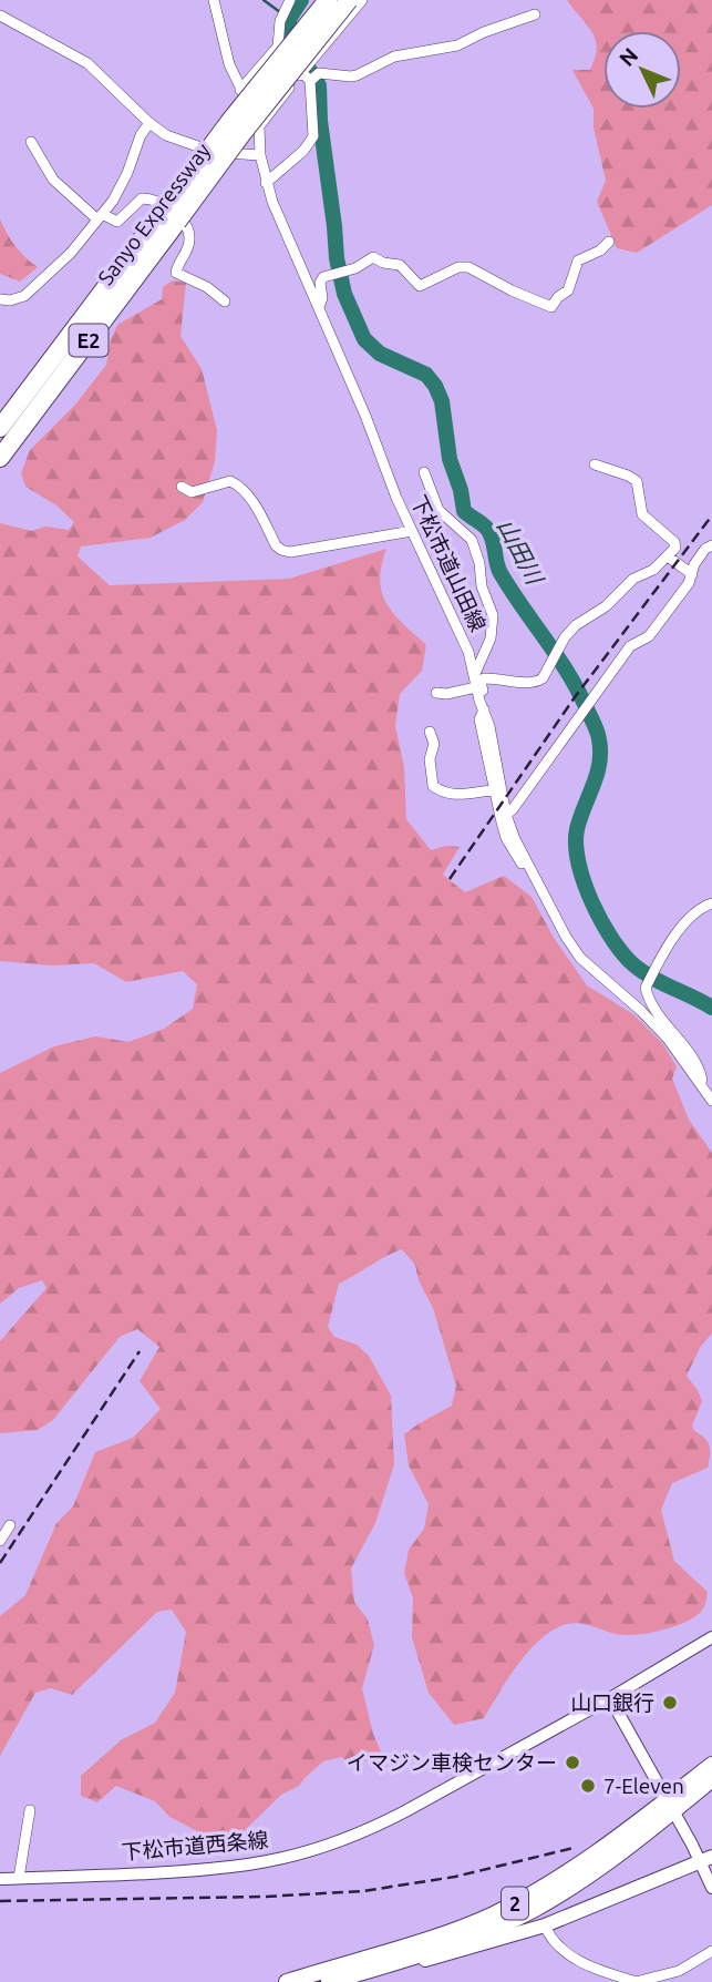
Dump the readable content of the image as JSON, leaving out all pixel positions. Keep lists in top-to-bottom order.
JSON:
{
  "streets": {
    "highway": ["Sanyo Expressway", "E2", "2"],
    "street": ["下松市道山田線", "下松市道西条線"]
  },
  "water": ["山田川"],
  "places": ["山口銀行", "イマジン車検センター", "7-Eleven"],
  "north": "top left"
}
